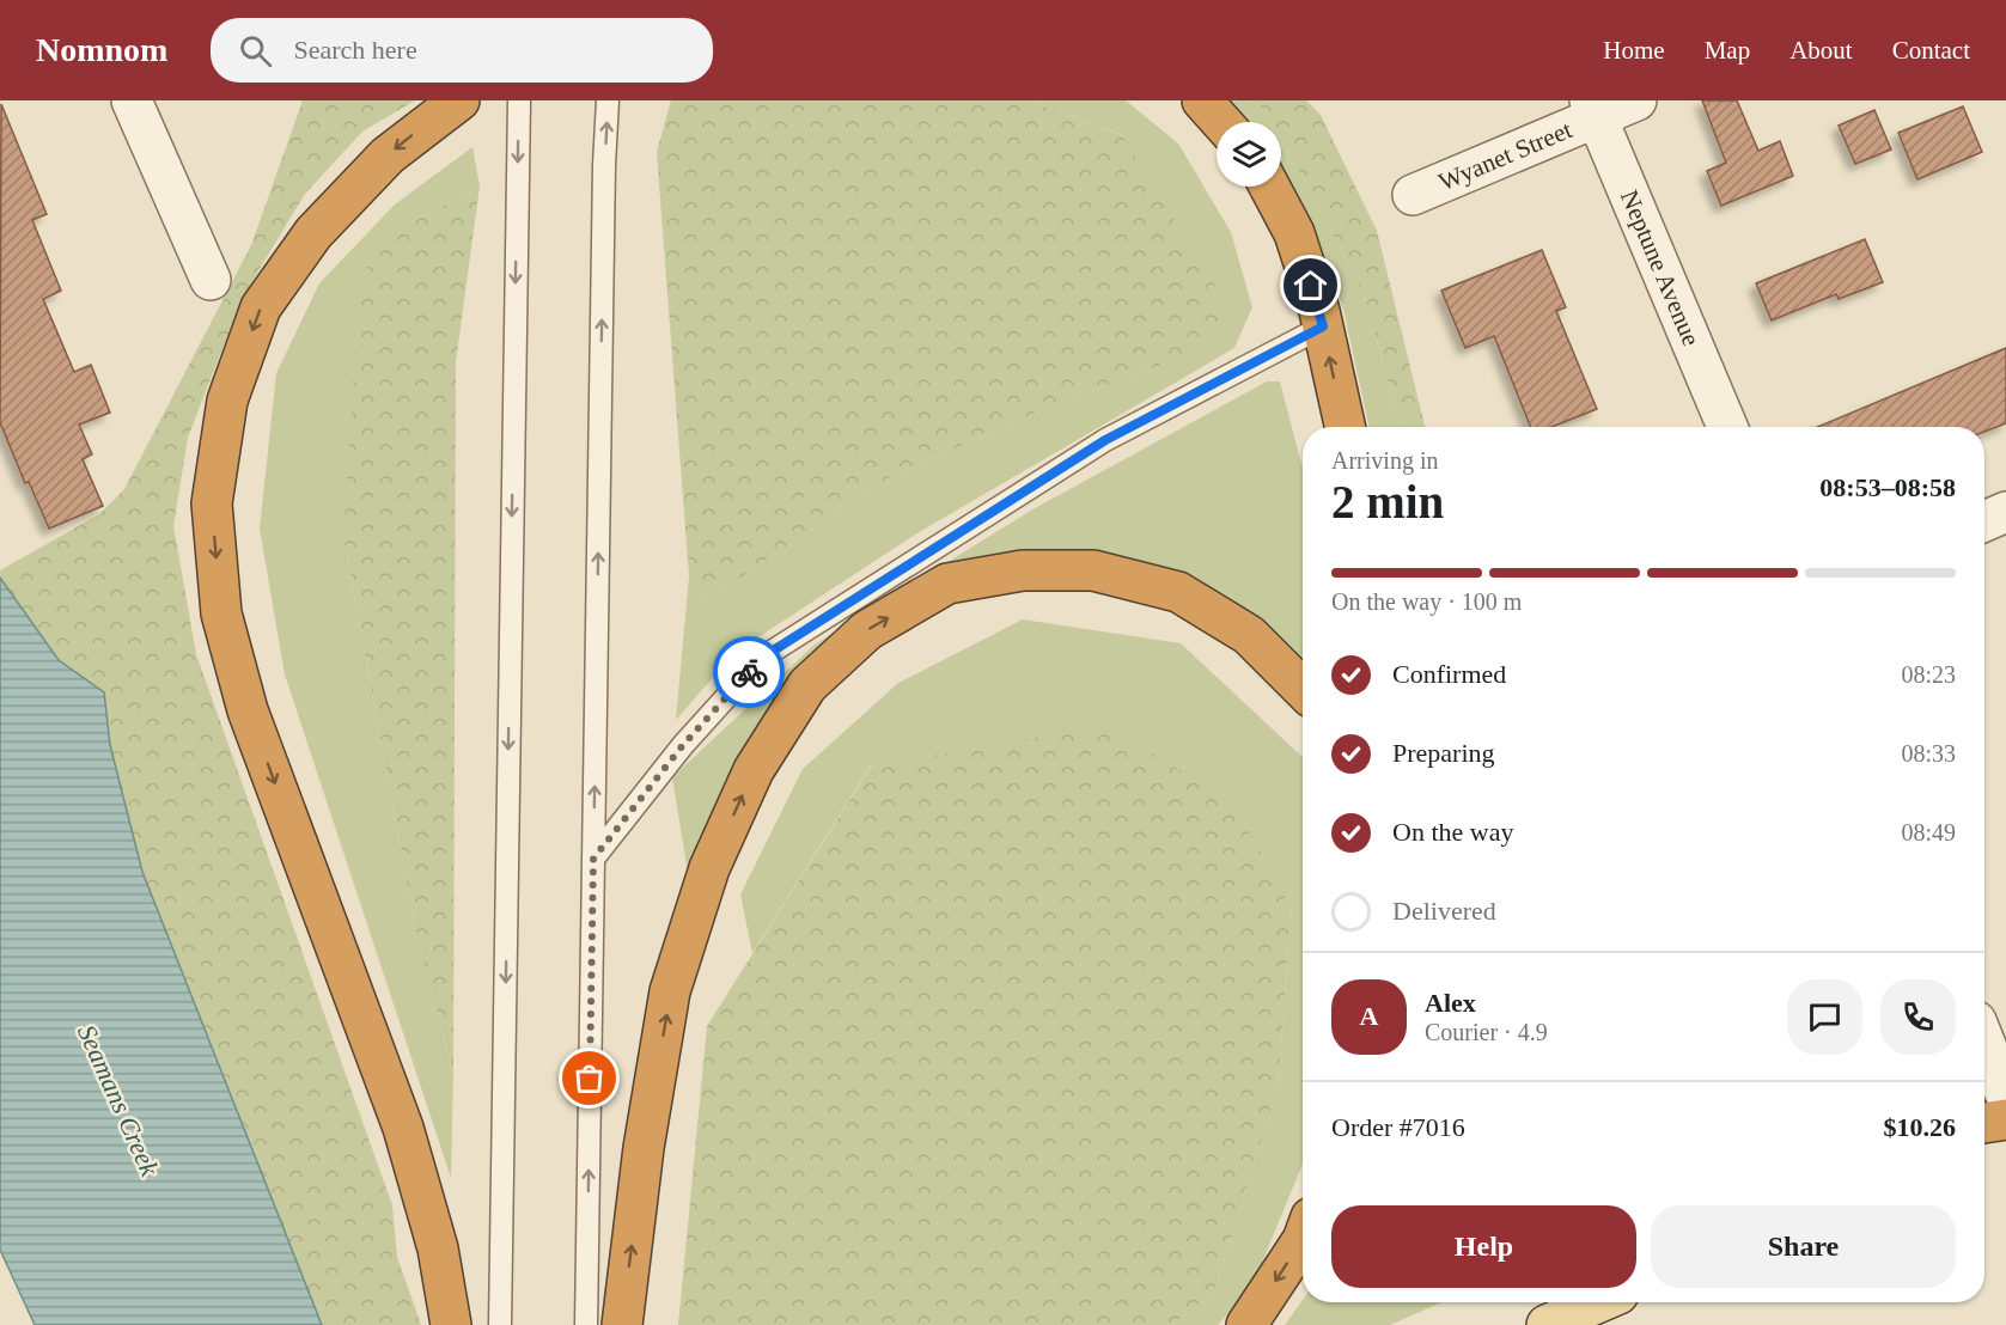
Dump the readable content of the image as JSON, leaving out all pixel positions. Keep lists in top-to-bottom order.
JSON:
{
  "streets": {
    "street": ["Wyanet Street", "Neptune Avenue"]
  },
  "crossings": [
    ["Wyanet Street", "Neptune Avenue"]
  ],
  "water": ["Seamans Creek"],
  "page": {
    "header": "Nomnom",
    "search": "Search here",
    "nav": [
      "Home",
      "Map",
      "About",
      "Contact"
    ],
    "heading": ["2 min", "Arriving in", "08:53–08:58"],
    "panel": [
      "Alex",
      "Courier · 4.9",
      "Order #7016",
      "$10.26"
    ],
    "bar": "On the way · 100 m",
    "list": [
      ["Confirmed", "08:23"],
      ["Preparing", "08:33"],
      ["On the way", "08:49"],
      "Delivered"
    ],
    "round": "A",
    "buttons": ["Help", "Share"]
  }
}
